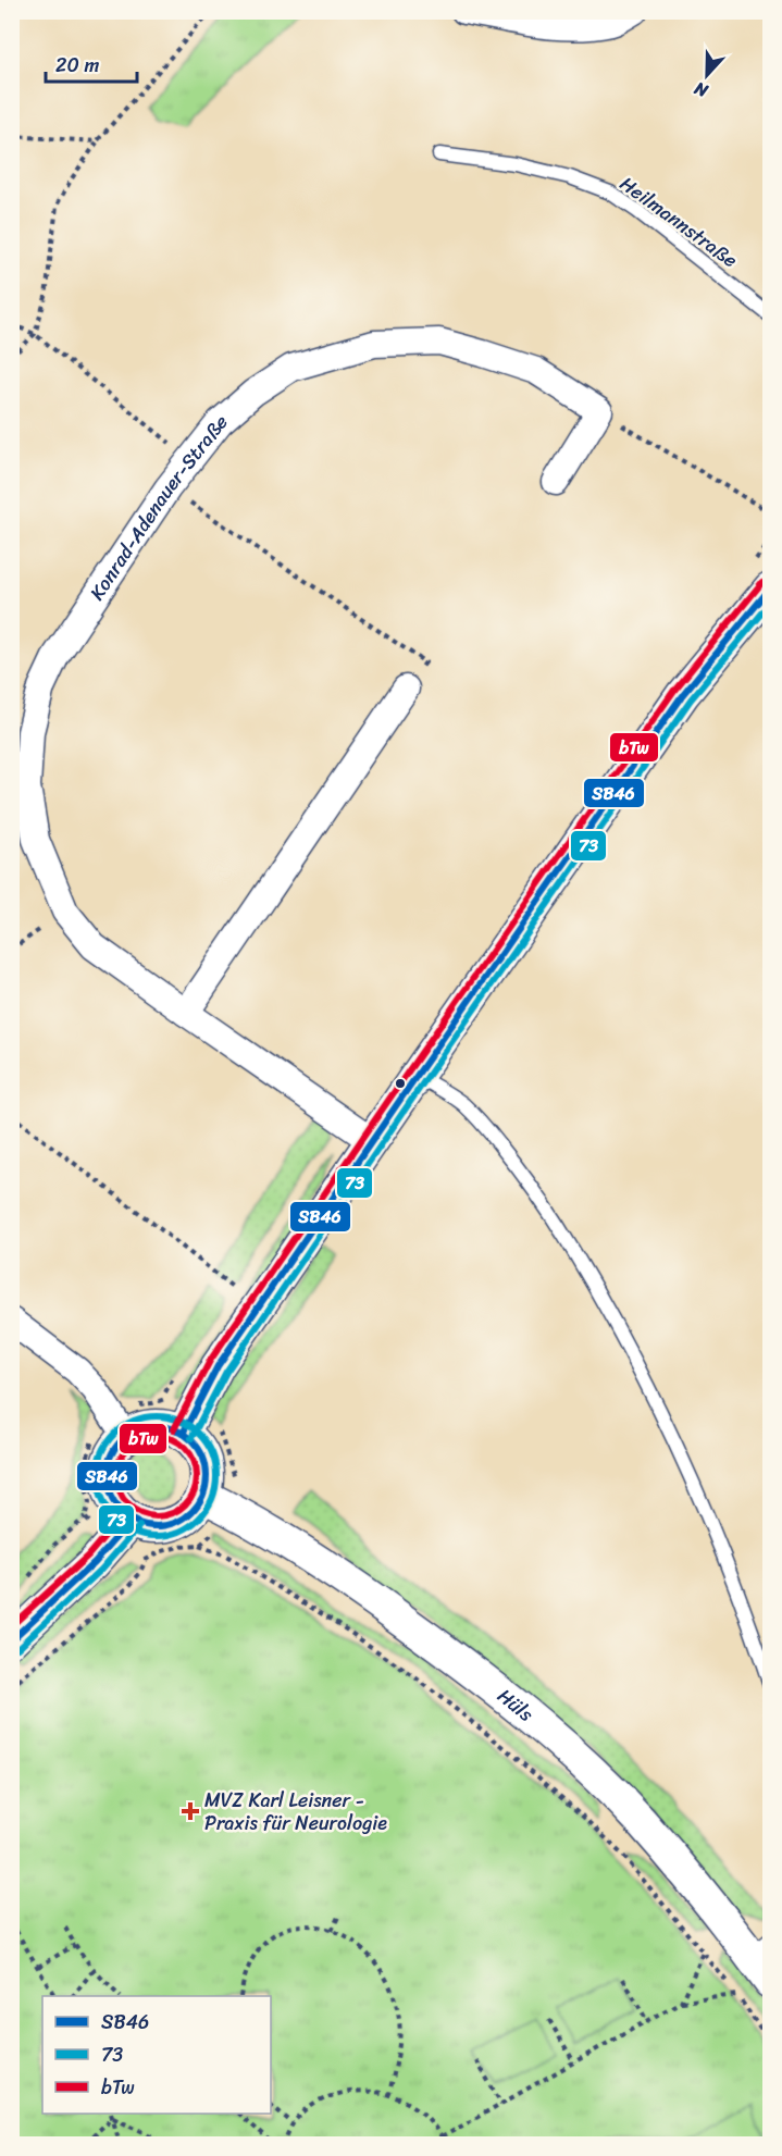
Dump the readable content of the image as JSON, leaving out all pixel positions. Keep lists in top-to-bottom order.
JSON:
{
  "streets": {
    "street": ["Konrad-Adenauer-Straße", "Hüls"],
    "lane": ["Heilmannstraße"]
  },
  "places": {
    "health": ["MVZ Karl Leisner - Praxis für Neurologie"]
  },
  "lines": ["transit line bTw", "transit line SB46", "transit line 73"],
  "legend": ["SB46", "73", "bTw"],
  "scale_bar": "20 m",
  "north": "bottom"
}
